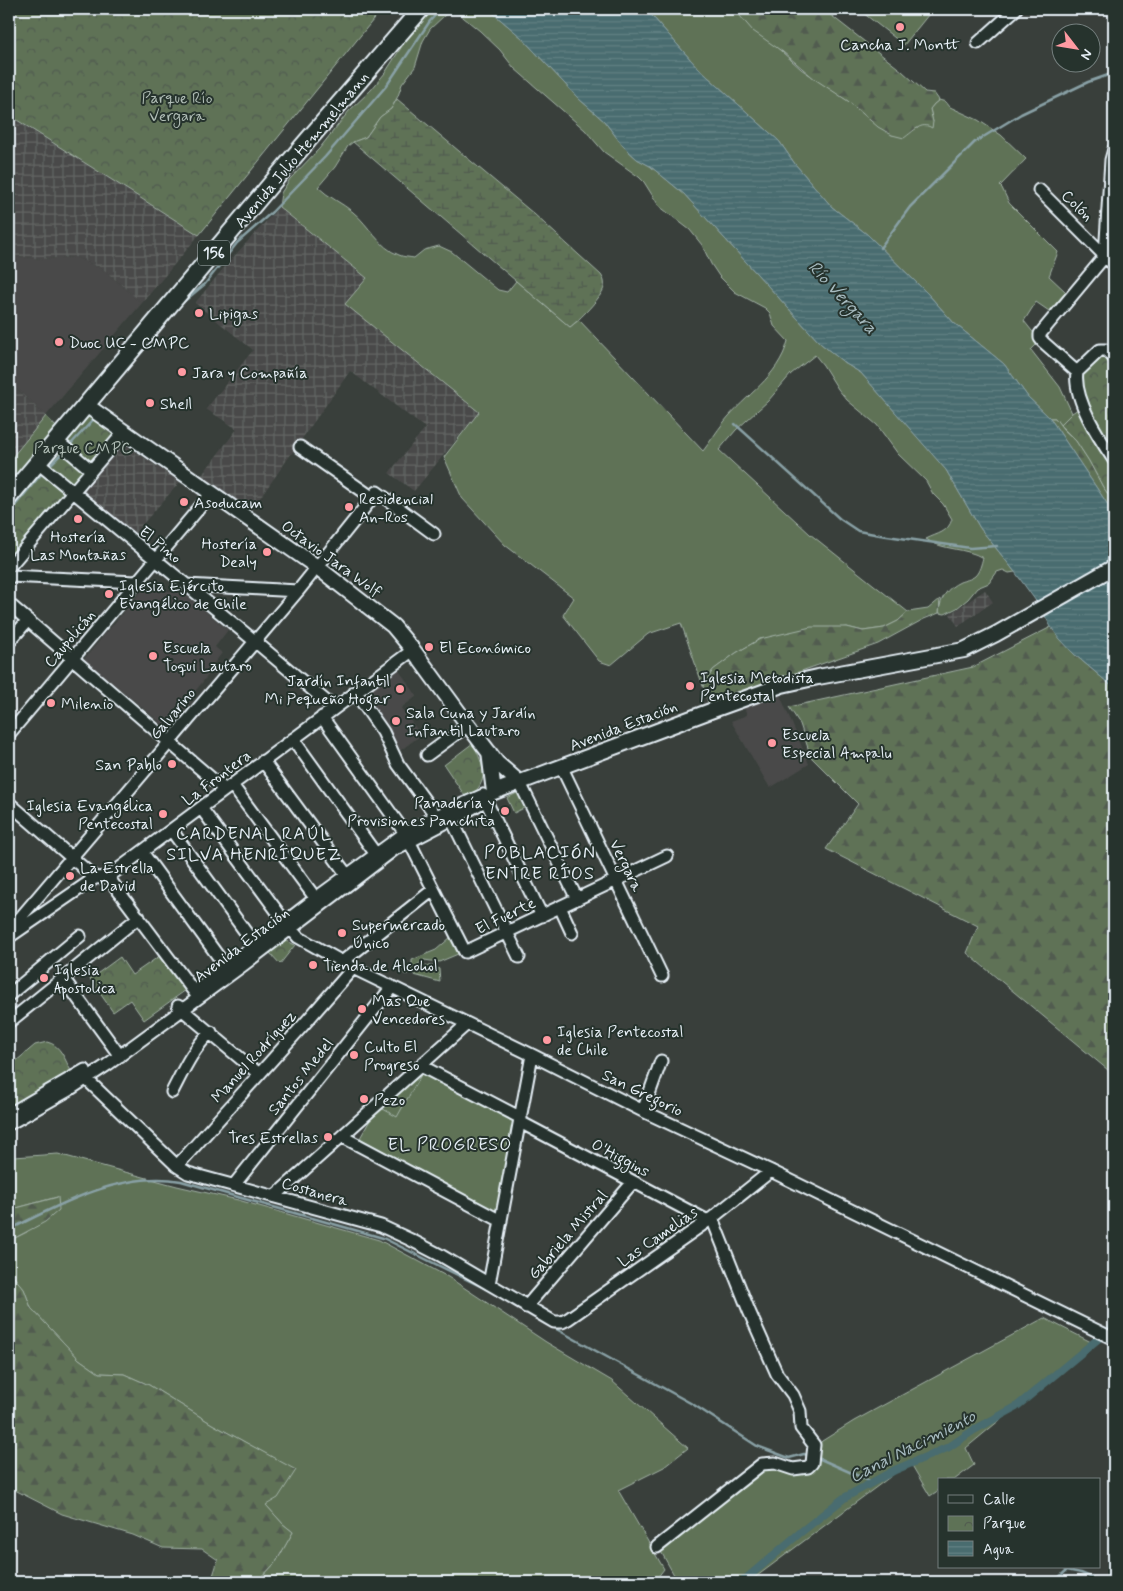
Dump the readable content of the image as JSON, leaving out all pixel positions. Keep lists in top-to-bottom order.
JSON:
{
  "streets": {
    "highway": ["Avenida Julio Hemmelmann", "156"],
    "main road": ["Octavio Jara Wolf", "Avenida Estación"],
    "street": [
      "Colón",
      "El Pino",
      "Caupolicán",
      "Galvarino",
      "La Frontera",
      "Vergara",
      "El Fuerte",
      "Manuel Rodríguez",
      "Santos Medel",
      "San Gregorio",
      "O'Higgins",
      "Costanera",
      "Gabriela Mistral",
      "Las Camelias"
    ]
  },
  "crossings": [
    ["Avenida Julio Hemmelmann", "El Pino"],
    ["Avenida Julio Hemmelmann", "Octavio Jara Wolf"],
    ["El Pino", "Caupolicán"],
    ["El Pino", "Galvarino"],
    ["El Pino", "La Frontera"],
    ["Octavio Jara Wolf", "Caupolicán"],
    ["Octavio Jara Wolf", "Galvarino"],
    ["Octavio Jara Wolf", "Avenida Estación"],
    ["Octavio Jara Wolf", "La Frontera"],
    ["Avenida Estación", "Vergara"],
    ["Avenida Estación", "San Gregorio"],
    ["Avenida Estación", "Costanera"],
    ["La Frontera", "San Gregorio"],
    ["Vergara", "El Fuerte"],
    ["Manuel Rodríguez", "San Gregorio"],
    ["Manuel Rodríguez", "Costanera"],
    ["Santos Medel", "San Gregorio"],
    ["Santos Medel", "Costanera"],
    ["San Gregorio", "Las Camelias"],
    ["O'Higgins", "Gabriela Mistral"],
    ["O'Higgins", "Las Camelias"],
    ["Costanera", "Gabriela Mistral"],
    ["Costanera", "Las Camelias"]
  ],
  "districts": ["CARDENAL RAÚL SILVA HENRÍQUEZ", "POBLACIÓN ENTRE RÍOS", "EL PROGRESO"],
  "water": ["Río Vergara", "Canal Nacimiento"],
  "parks": ["Parque Río Vergara", "Parque CMPC"],
  "places": [
    "Cancha J. Montt",
    "Lipigas",
    "Duoc UC - CMPC",
    "Jara y Compañía",
    "Shell",
    "Asoducam",
    "Residencial An-Ros",
    "Hostería Las Montañas",
    "Hostería Dealy",
    "Iglesia Ejército Evangélico de Chile",
    "El Económico",
    "Escuela Toqui Lautaro",
    "Iglesia Metodista Pentecostal",
    "Jardín Infantil Mi Pequeño Hogar",
    "Milenio",
    "Sala Cuna y Jardín Infantil Lautaro",
    "Escuela Especial Ampalu",
    "San Pablo",
    "Panadería y Provisiones Panchita",
    "Iglesia Evangélica Pentecostal",
    "La Estrella de David",
    "Supermercado Único",
    "Tienda de Alcohol",
    "Iglesia Apostolica",
    "Mas Que Vencedores",
    "Iglesia Pentecostal de Chile",
    "Culto El Progreso",
    "Pezo",
    "Tres Estrellas"
  ],
  "legend": ["Calle", "Parque", "Agua"],
  "north": "bottom right"
}
